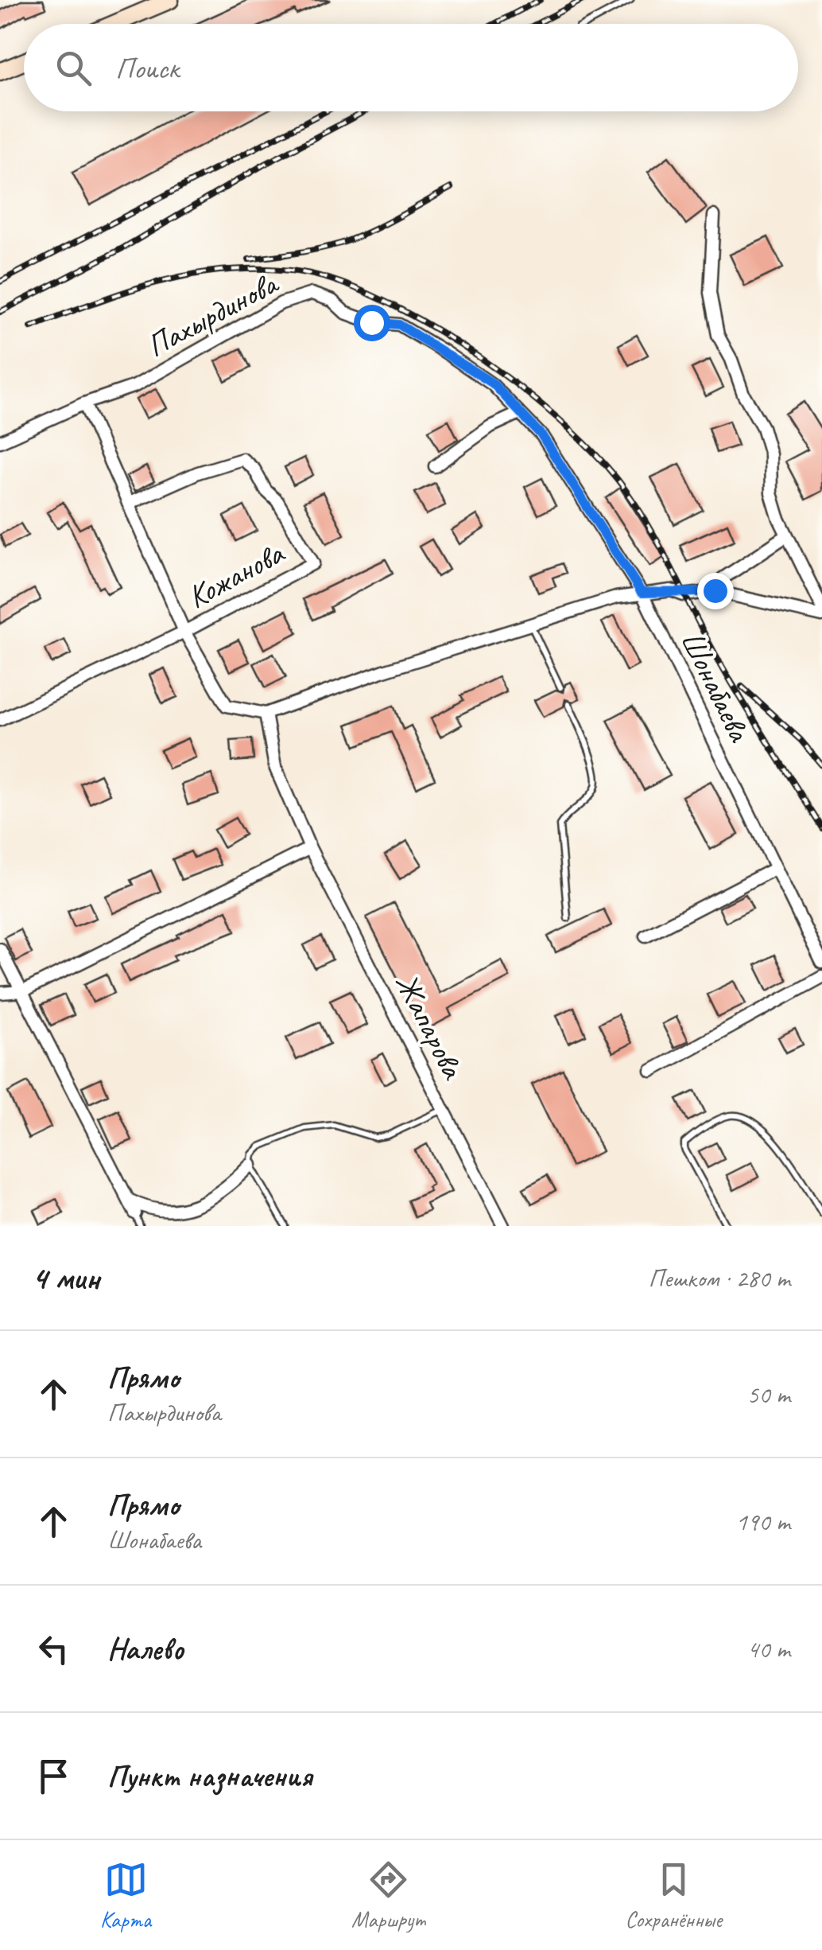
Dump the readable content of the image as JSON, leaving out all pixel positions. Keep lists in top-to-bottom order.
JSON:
{
  "streets": {
    "street": [
      "Пахырдинова",
      "Кожанова",
      "Шонабаева",
      "Жапарова"
    ]
  },
  "crossings": [
    ["Пахырдинова", "Шонабаева"]
  ],
  "page": {
    "search": "Поиск",
    "heading": ["4 мин", "Пешком · 280 m"],
    "list": [
      ["Прямо", "Пахырдинова", "50 m"],
      ["Прямо", "Шонабаева", "190 m"],
      ["Налево", "40 m"],
      "Пункт назначения"
    ],
    "nav": ["Карта", "Маршрут", "Сохранённые"]
  }
}
